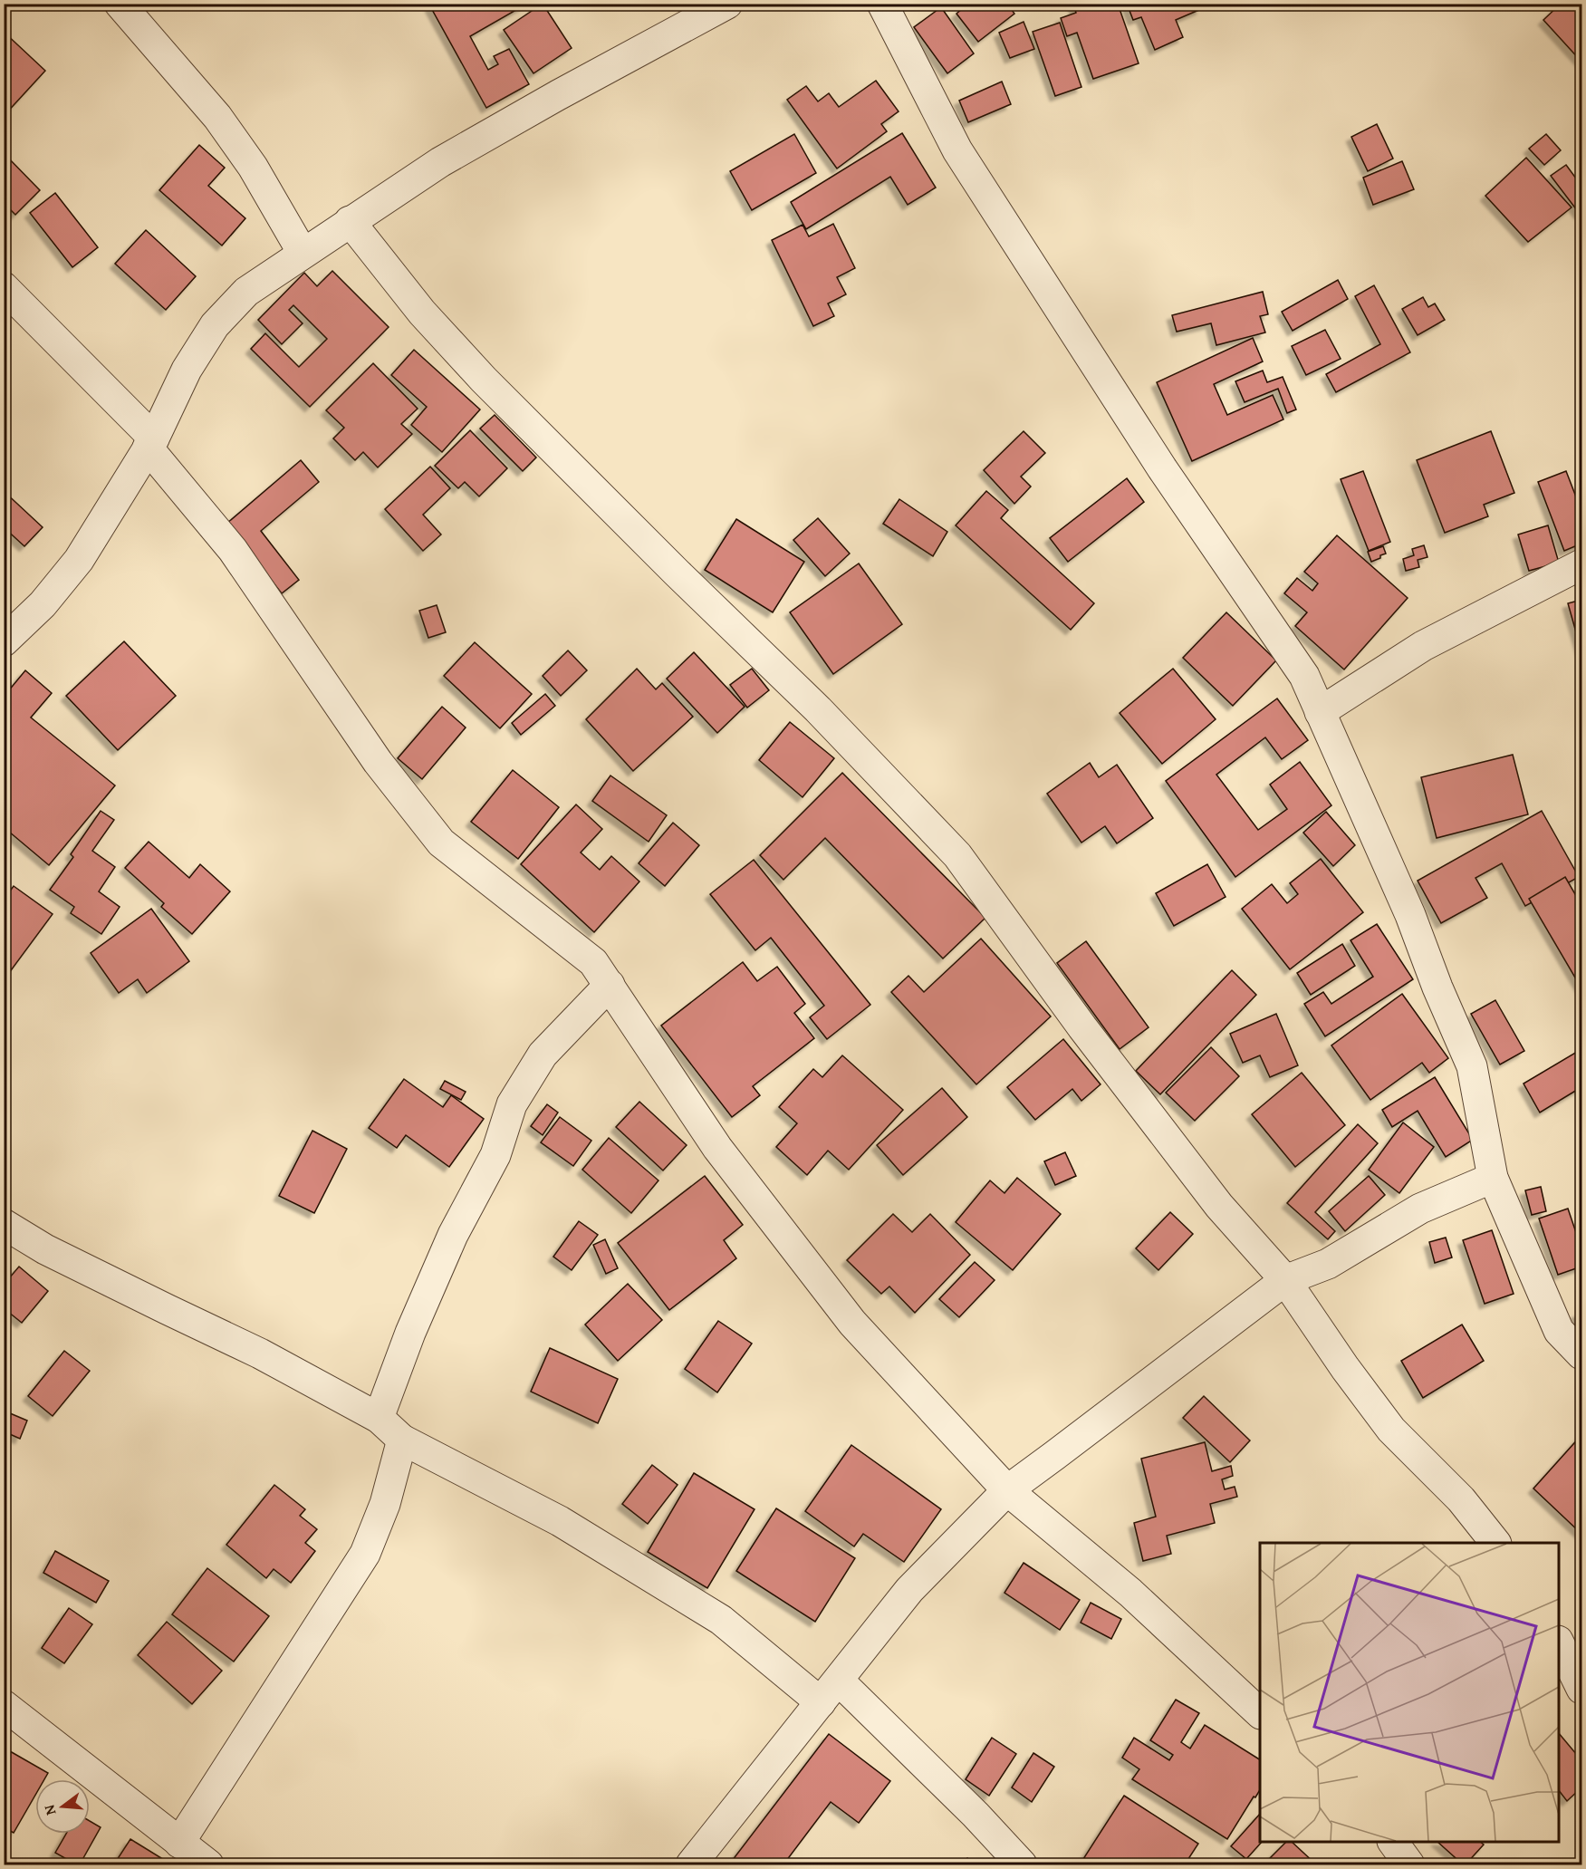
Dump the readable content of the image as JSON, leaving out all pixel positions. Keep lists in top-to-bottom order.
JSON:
{
  "north": "left"
}
